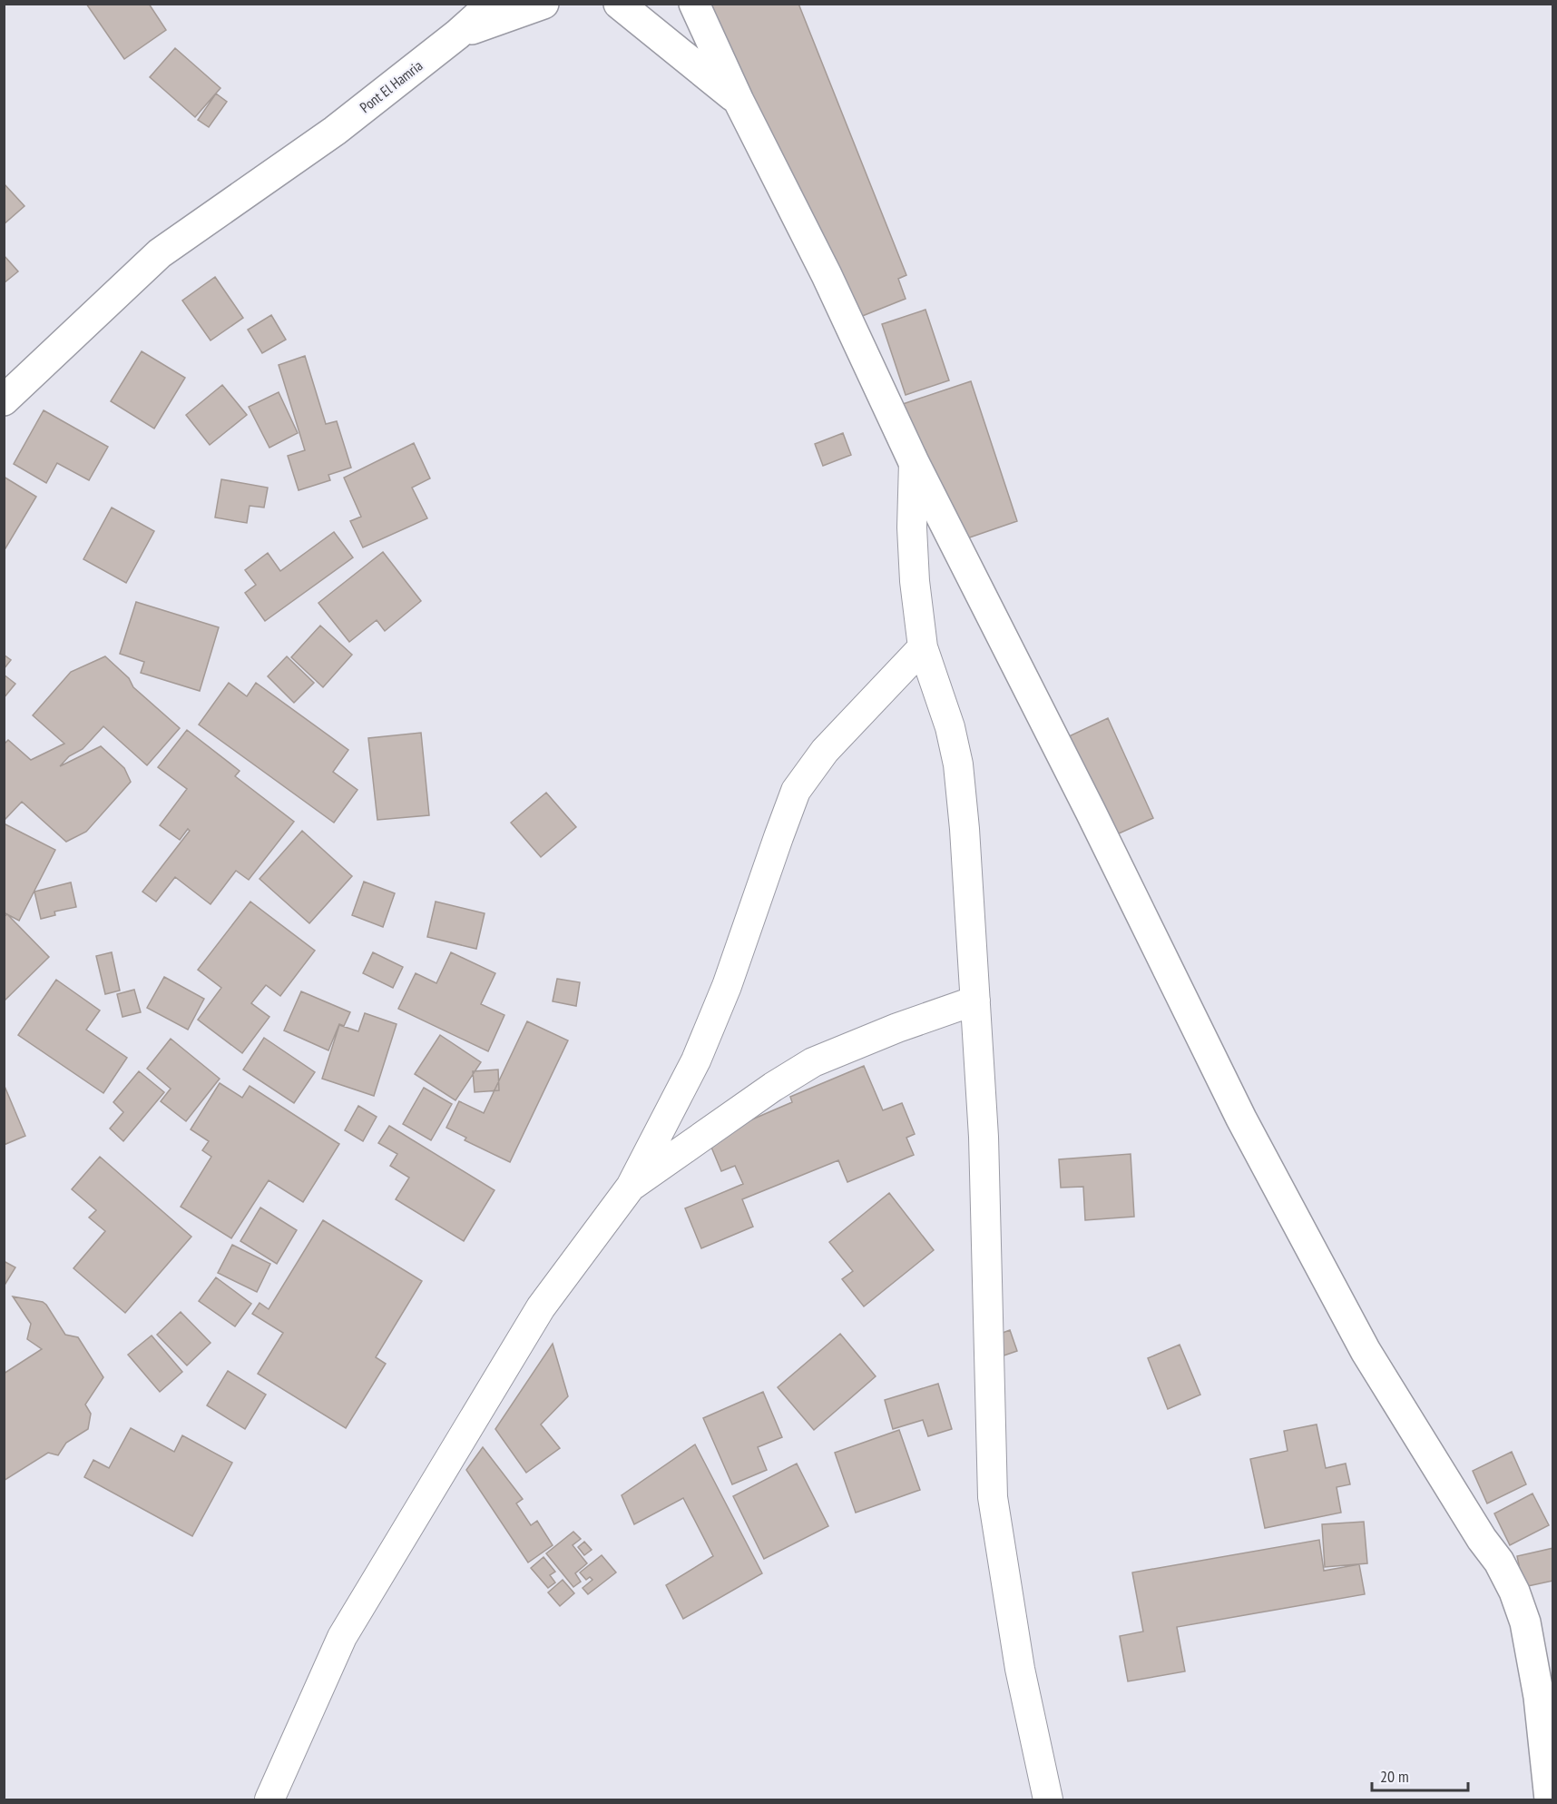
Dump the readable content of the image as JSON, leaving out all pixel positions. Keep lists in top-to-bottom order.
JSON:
{
  "streets": {
    "street": ["Pont El Hamria"]
  },
  "scale_bar": "20 m"
}
